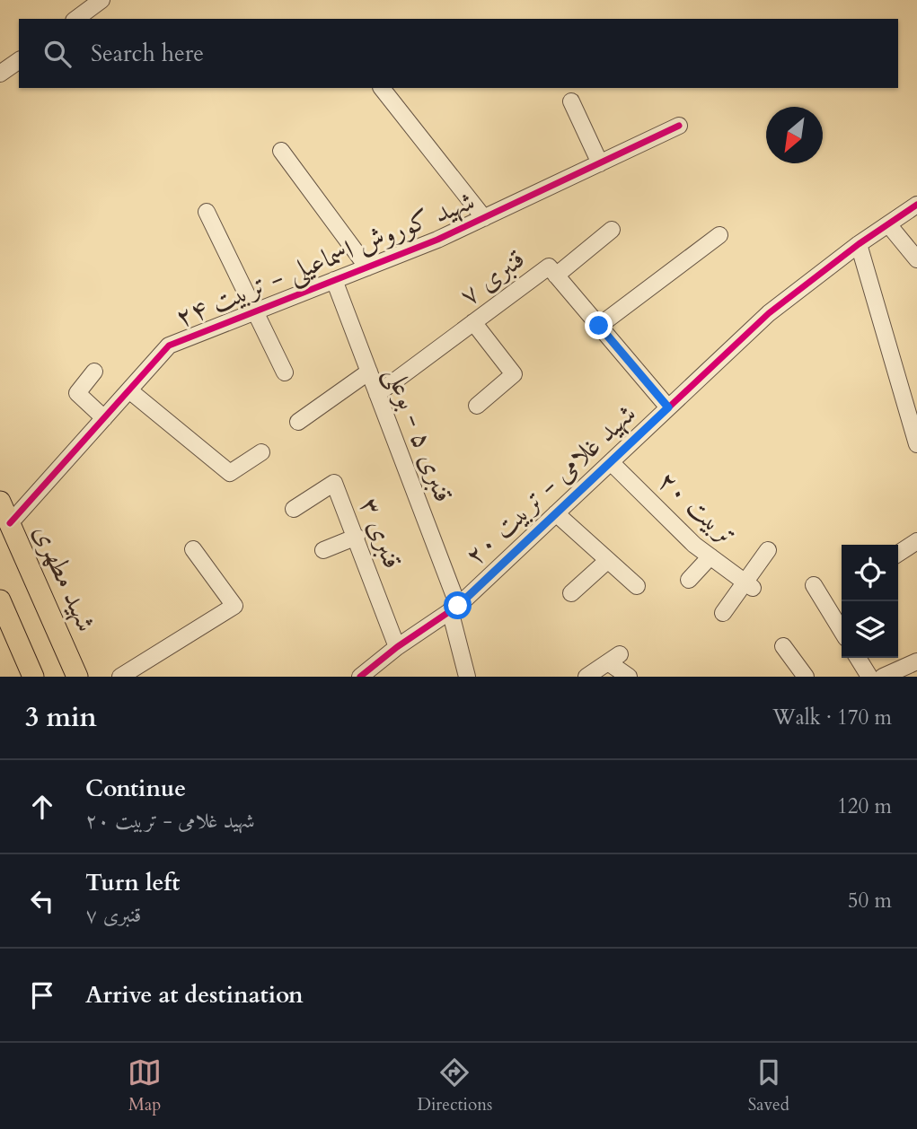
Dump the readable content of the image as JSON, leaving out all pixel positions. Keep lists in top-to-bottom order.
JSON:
{
  "streets": {
    "main road": ["شهید مطهری"],
    "street": [
      "شهید کوروش اسماعیلی - تربیت ۲۴",
      "قنبری ۷",
      "قنبری ۵ - بوعلی",
      "شهید غلامی - تربیت ۲۰",
      "تربیت ۲۰",
      "قنبری ۳"
    ]
  },
  "crossings": [
    ["شهید کوروش اسماعیلی - تربیت ۲۴", "قنبری ۵ - بوعلی"],
    ["شهید کوروش اسماعیلی - تربیت ۲۴", "شهید مطهری"],
    ["قنبری ۷", "قنبری ۵ - بوعلی"],
    ["قنبری ۷", "شهید غلامی - تربیت ۲۰"],
    ["قنبری ۵ - بوعلی", "شهید غلامی - تربیت ۲۰"],
    ["شهید غلامی - تربیت ۲۰", "تربیت ۲۰"],
    ["شهید غلامی - تربیت ۲۰", "قنبری ۳"]
  ],
  "north": "bottom left",
  "page": {
    "search": "Search here",
    "heading": ["3 min", "Walk · 170 m"],
    "list": [
      ["Continue", "شهید غلامی - تربیت ۲۰", "120 m"],
      ["Turn left", "قنبری ۷", "50 m"],
      "Arrive at destination"
    ],
    "nav": ["Map", "Directions", "Saved"]
  }
}
